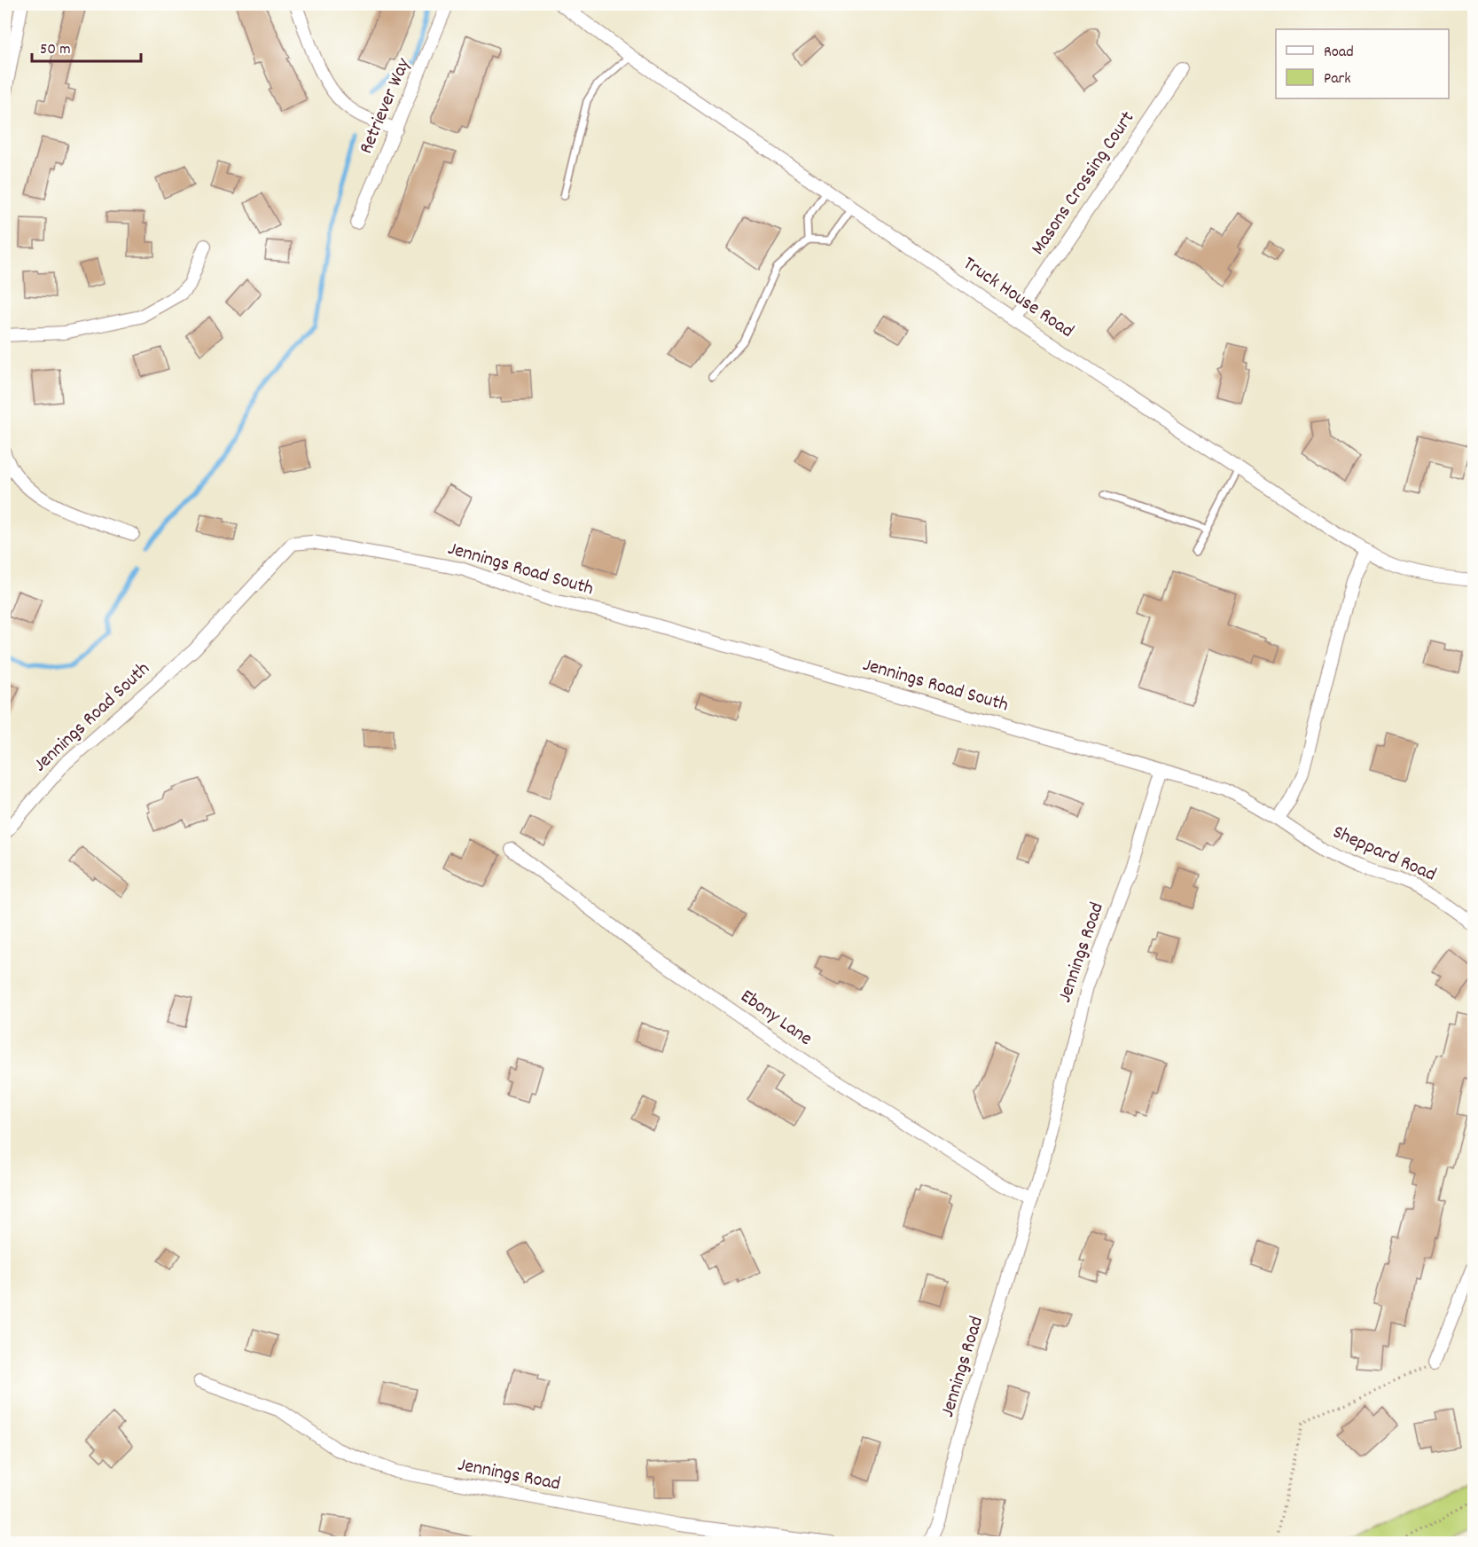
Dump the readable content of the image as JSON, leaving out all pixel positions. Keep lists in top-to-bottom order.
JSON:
{
  "streets": {
    "street": [
      "Retriever Way",
      "Masons Crossing Court",
      "Truck House Road",
      "Jennings Road South",
      "Sheppard Road",
      "Jennings Road",
      "Ebony Lane"
    ]
  },
  "crossings": [
    ["Masons Crossing Court", "Truck House Road"],
    ["Jennings Road South", "Jennings Road"],
    ["Jennings Road", "Ebony Lane"]
  ],
  "legend": ["Road", "Park"],
  "scale_bar": "50 m"
}
